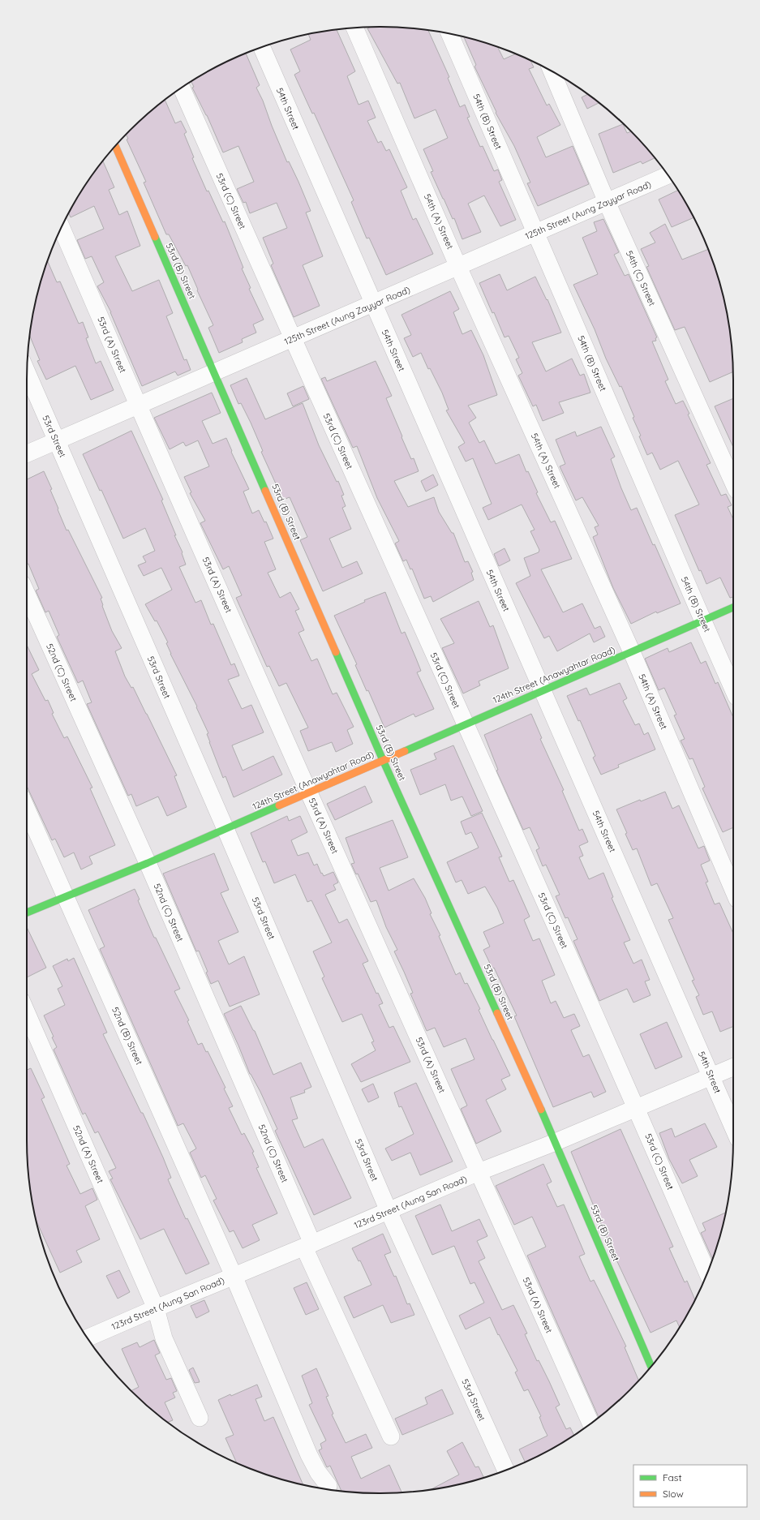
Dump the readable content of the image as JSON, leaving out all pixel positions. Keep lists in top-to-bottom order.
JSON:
{
  "streets": {
    "street": [
      "54th Street",
      "54th (B) Street",
      "53rd (C) Street",
      "125th Street (Aung Zayyar Road)",
      "54th (A) Street",
      "53rd (B) Street",
      "54th (C) Street",
      "53rd (A) Street",
      "53rd Street",
      "52nd (C) Street",
      "124th Street (Anawyahtar Road)",
      "52nd (B) Street",
      "52nd (A) Street",
      "123rd Street (Aung San Road)"
    ]
  },
  "crossings": [
    ["54th Street", "125th Street (Aung Zayyar Road)"],
    ["54th Street", "124th Street (Anawyahtar Road)"],
    ["54th Street", "123rd Street (Aung San Road)"],
    ["54th (B) Street", "125th Street (Aung Zayyar Road)"],
    ["54th (B) Street", "124th Street (Anawyahtar Road)"],
    ["53rd (C) Street", "125th Street (Aung Zayyar Road)"],
    ["53rd (C) Street", "124th Street (Anawyahtar Road)"],
    ["53rd (C) Street", "123rd Street (Aung San Road)"],
    ["125th Street (Aung Zayyar Road)", "54th (A) Street"],
    ["125th Street (Aung Zayyar Road)", "53rd (B) Street"],
    ["125th Street (Aung Zayyar Road)", "54th (C) Street"],
    ["125th Street (Aung Zayyar Road)", "53rd (A) Street"],
    ["125th Street (Aung Zayyar Road)", "53rd Street"],
    ["54th (A) Street", "124th Street (Anawyahtar Road)"],
    ["53rd (B) Street", "124th Street (Anawyahtar Road)"],
    ["53rd (B) Street", "123rd Street (Aung San Road)"],
    ["53rd (A) Street", "124th Street (Anawyahtar Road)"],
    ["53rd (A) Street", "123rd Street (Aung San Road)"],
    ["53rd Street", "124th Street (Anawyahtar Road)"],
    ["53rd Street", "123rd Street (Aung San Road)"],
    ["52nd (C) Street", "124th Street (Anawyahtar Road)"],
    ["52nd (C) Street", "123rd Street (Aung San Road)"],
    ["124th Street (Anawyahtar Road)", "52nd (B) Street"],
    ["52nd (B) Street", "123rd Street (Aung San Road)"],
    ["52nd (A) Street", "123rd Street (Aung San Road)"]
  ],
  "legend": ["Fast", "Slow"]
}
